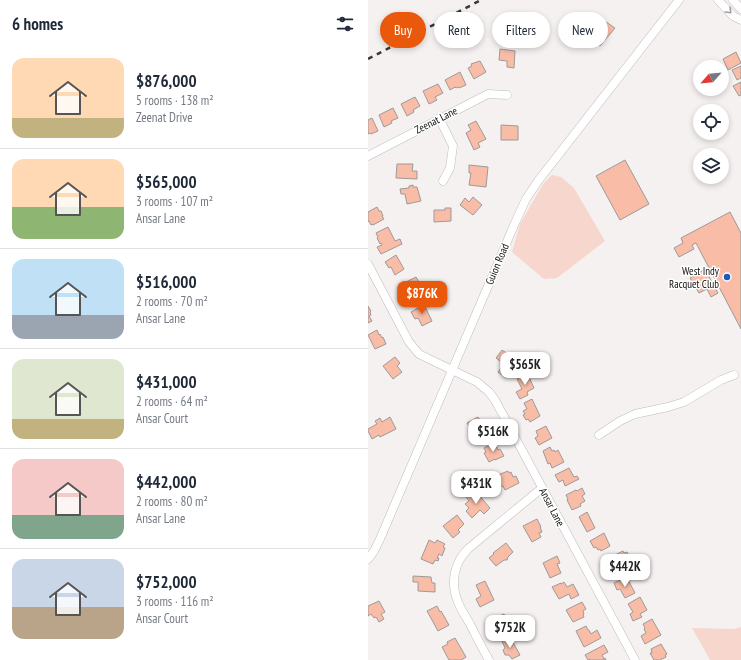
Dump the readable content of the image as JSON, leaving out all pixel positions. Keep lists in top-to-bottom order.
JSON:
{
  "streets": {
    "street": ["Zeenat Lane", "Guion Road", "Ansar Lane"]
  },
  "crossings": [
    ["Guion Road", "Ansar Lane"]
  ],
  "places": ["West Indy Racquet Club"],
  "north": "bottom left",
  "page": {
    "heading": "6 homes",
    "chip": [
      "Buy",
      "Rent",
      "Filters",
      "New"
    ],
    "list": [
      {
        "name": "$876,000",
        "note": "5 rooms · 138 m² · Zeenat Drive"
      },
      {
        "name": "$565,000",
        "note": "3 rooms · 107 m² · Ansar Lane"
      },
      {
        "name": "$516,000",
        "note": "2 rooms · 70 m² · Ansar Lane"
      },
      {
        "name": "$431,000",
        "note": "2 rooms · 64 m² · Ansar Court"
      },
      {
        "name": "$442,000",
        "note": "2 rooms · 80 m² · Ansar Lane"
      },
      {
        "name": "$752,000",
        "note": "3 rooms · 116 m² · Ansar Court"
      }
    ],
    "price": [
      "$876K",
      "$565K",
      "$516K",
      "$431K",
      "$442K",
      "$752K"
    ]
  }
}
